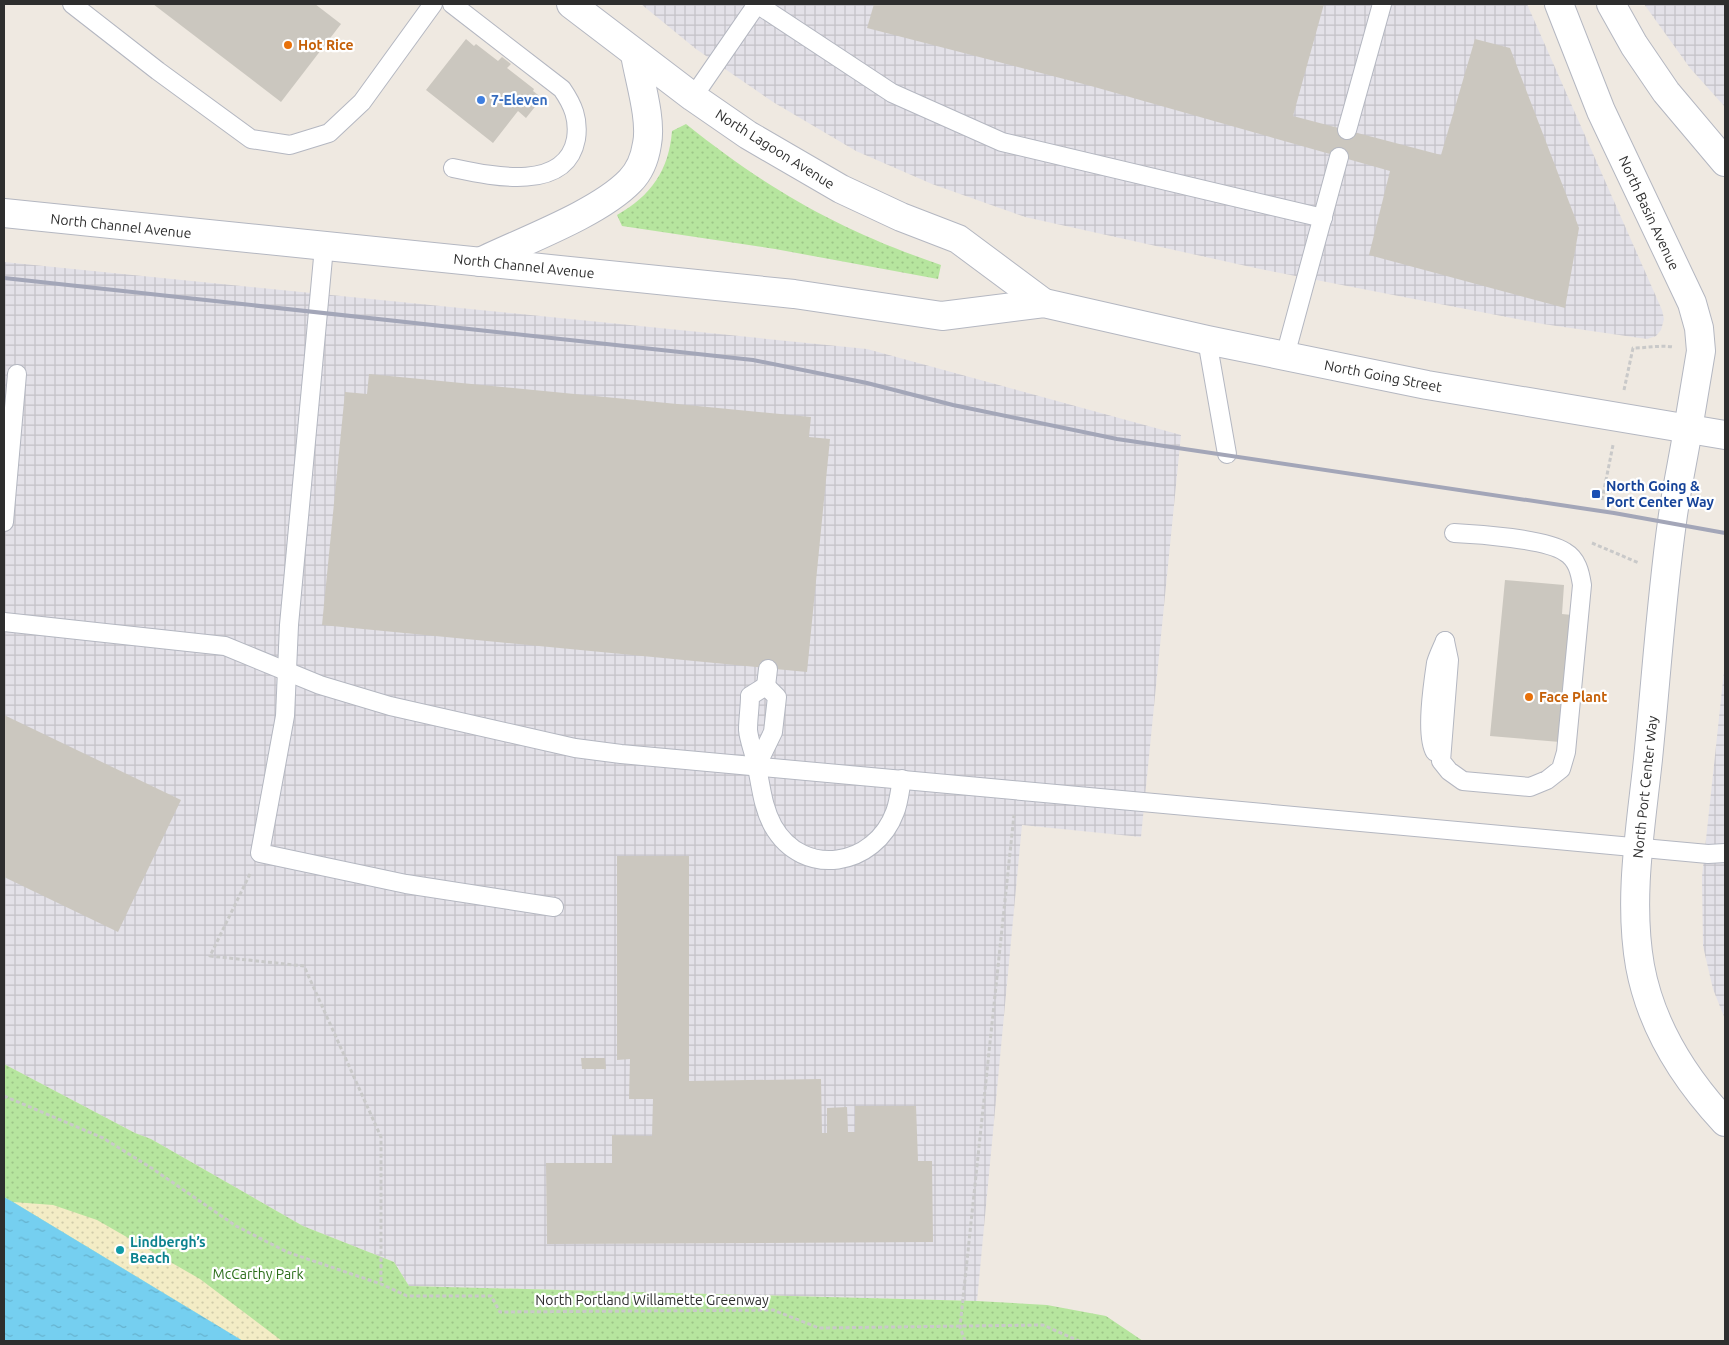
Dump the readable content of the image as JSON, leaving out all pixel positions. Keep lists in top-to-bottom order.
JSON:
{
  "streets": {
    "main road": [
      "North Lagoon Avenue",
      "North Basin Avenue",
      "North Channel Avenue",
      "North Going Street",
      "North Port Center Way"
    ],
    "path": ["North Portland Willamette Greenway"]
  },
  "crossings": [
    ["North Lagoon Avenue", "North Channel Avenue"],
    ["North Lagoon Avenue", "North Going Street"],
    ["North Basin Avenue", "North Going Street"],
    ["North Basin Avenue", "North Port Center Way"],
    ["North Channel Avenue", "North Going Street"],
    ["North Going Street", "North Port Center Way"]
  ],
  "parks": ["McCarthy Park"],
  "places": {
    "other": [
      "Hot Rice",
      "7-Eleven",
      "Face Plant",
      "Lindbergh’s Beach"
    ],
    "transit": ["North Going & Port Center Way"]
  }
}
